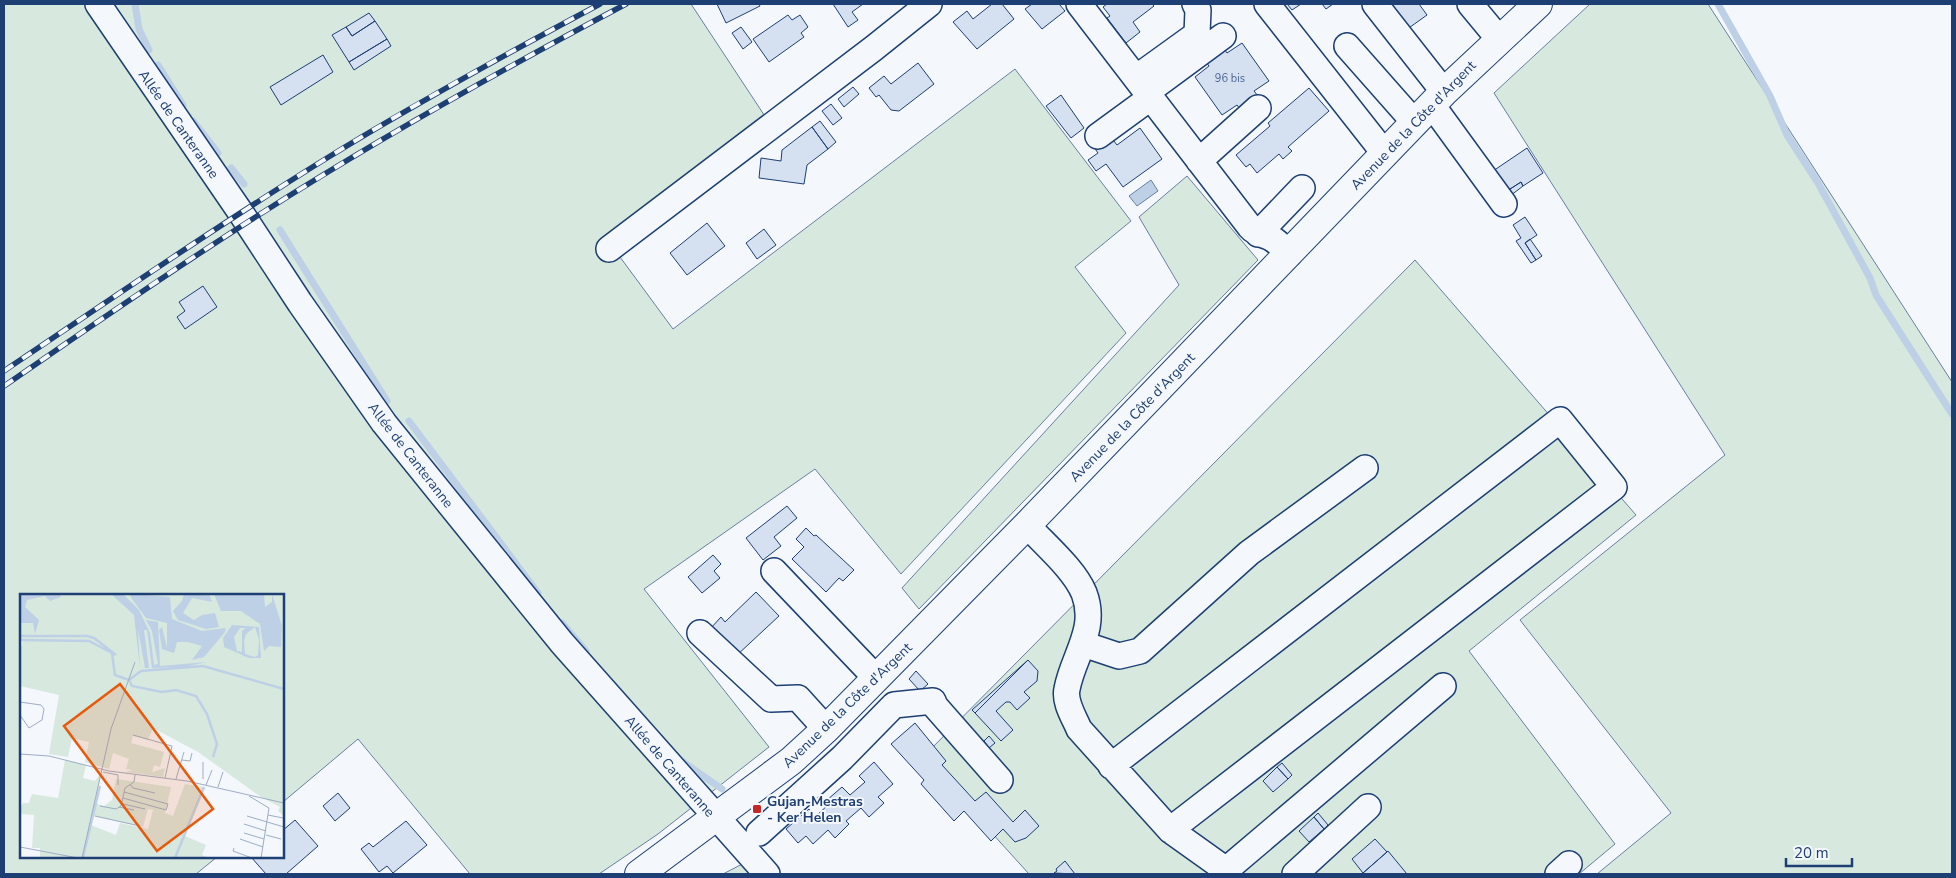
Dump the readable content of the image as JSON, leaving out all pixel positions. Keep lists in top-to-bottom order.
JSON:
{
  "streets": {
    "main road": ["Avenue de la Côte d'Argent"],
    "street": ["Allée de Canteranne"]
  },
  "crossings": [
    ["Allée de Canteranne", "Avenue de la Côte d'Argent"]
  ],
  "places": {
    "transit": ["Gujan-Mestras - Ker Helen"]
  },
  "house_numbers": ["96 bis"],
  "scale_bar": "20 m"
}
